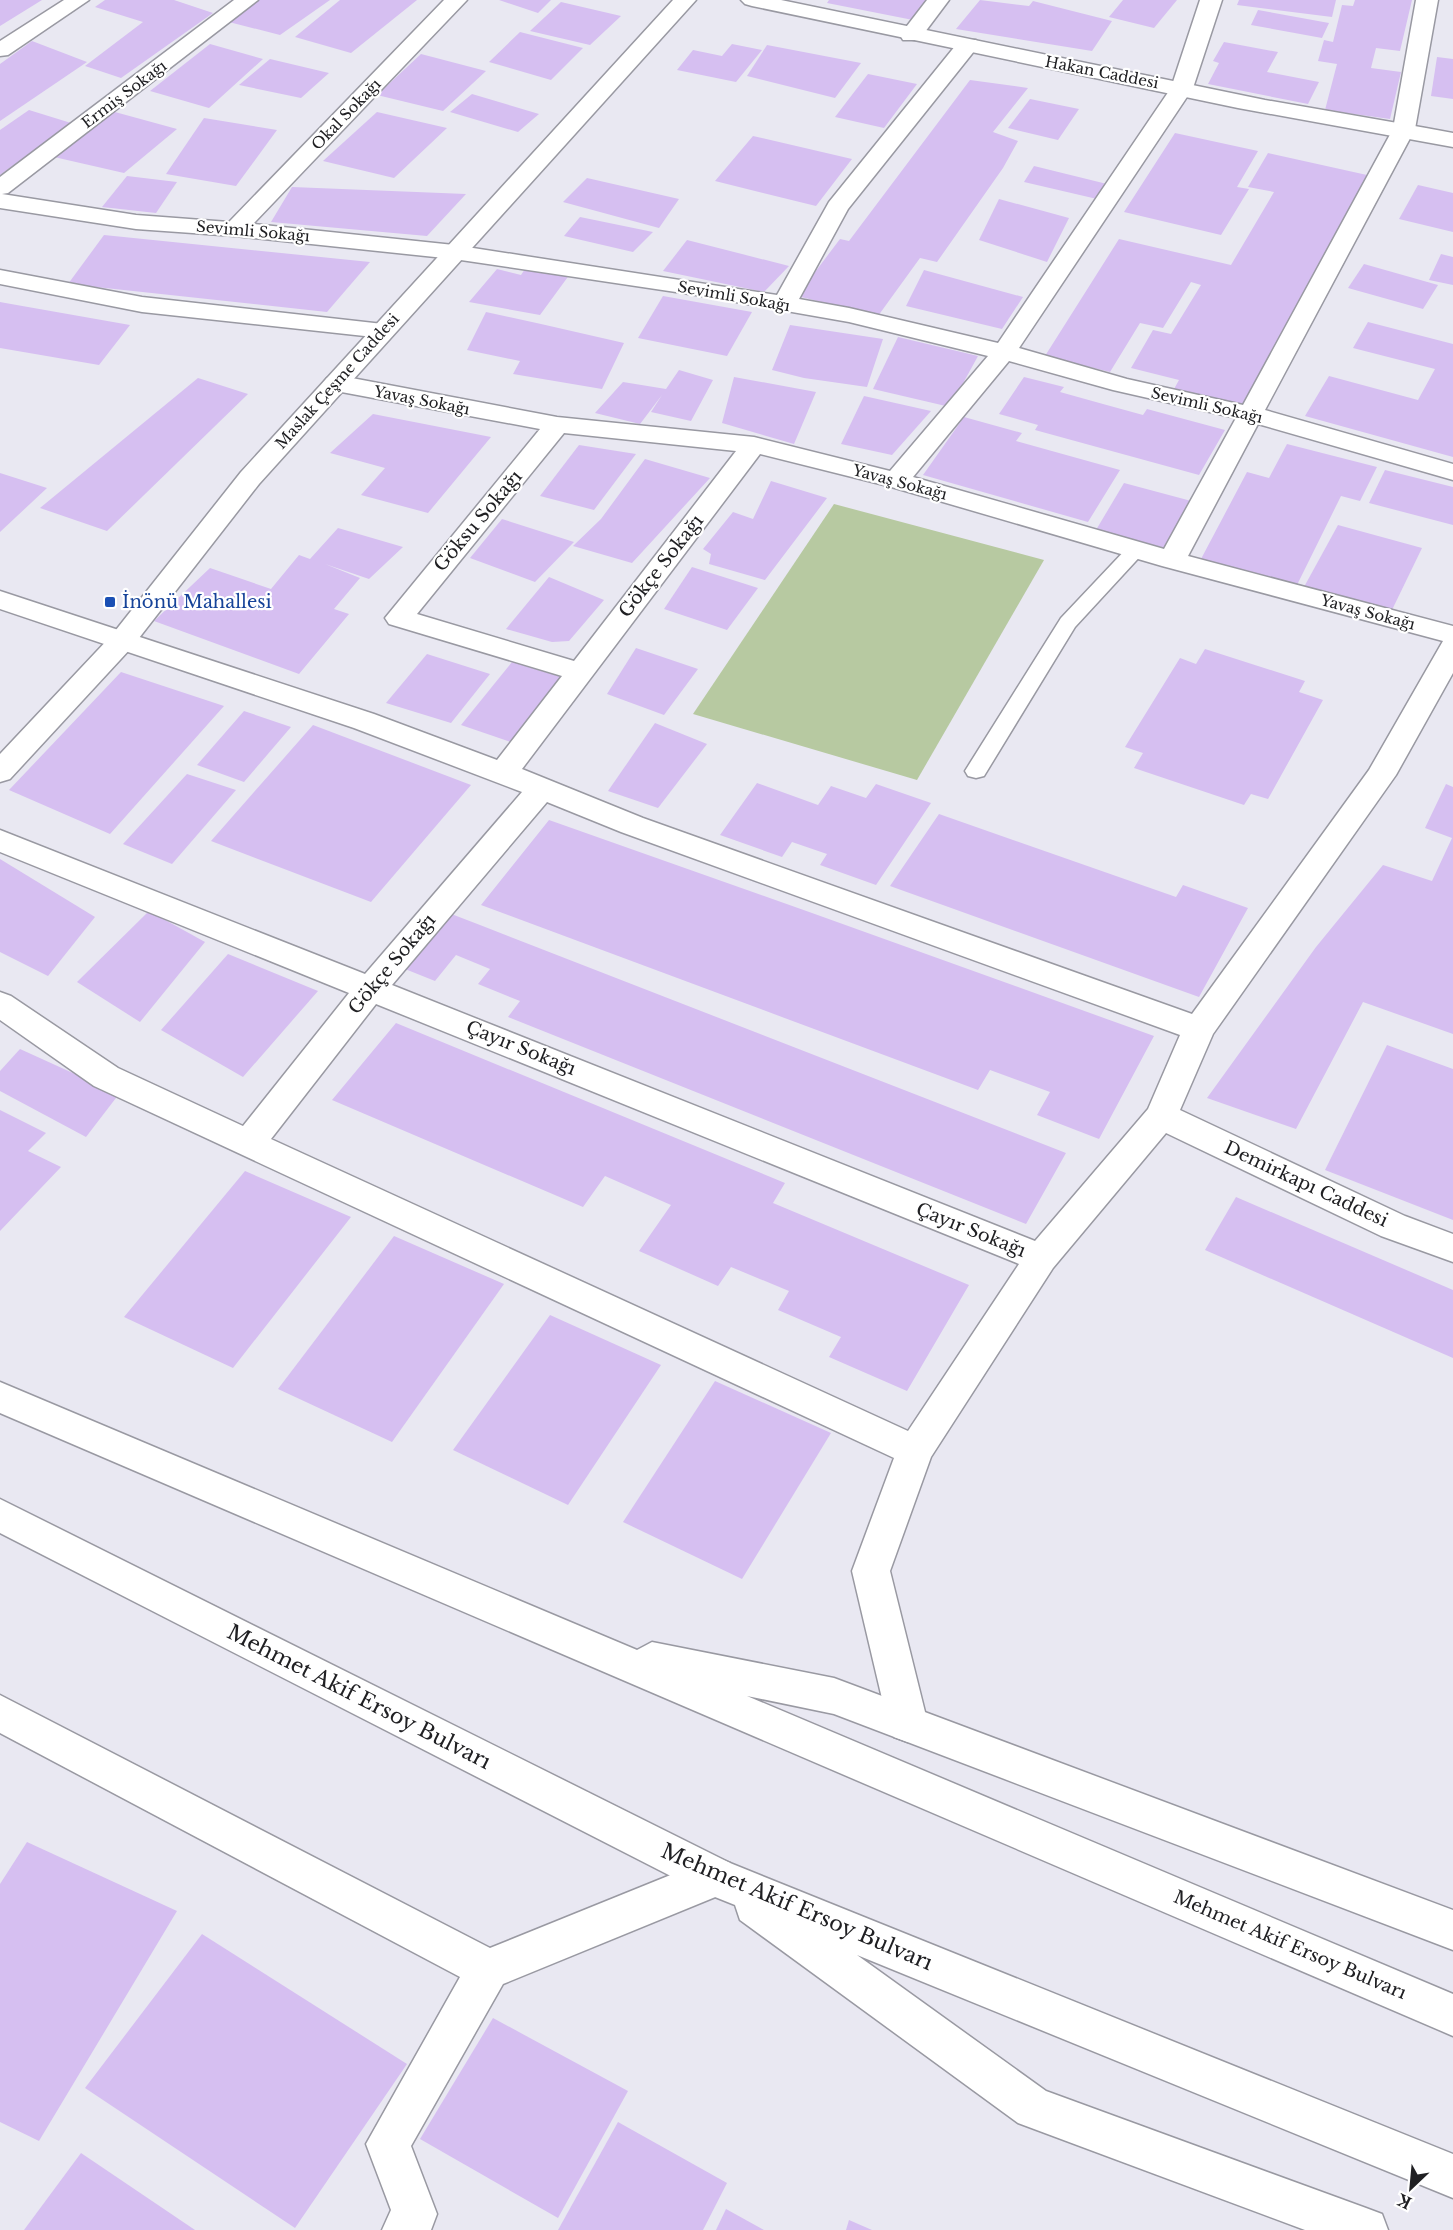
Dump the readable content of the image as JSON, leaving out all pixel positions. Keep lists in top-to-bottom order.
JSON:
{
  "streets": {
    "street": [
      "Hakan Caddesi",
      "Ermiş Sokağı",
      "Okal Sokağı",
      "Sevimli Sokağı",
      "Maslak Çeşme Caddesi",
      "Yavaş Sokağı",
      "Göksu Sokağı",
      "Gökçe Sokağı",
      "Çayır Sokağı",
      "Demirkapı Caddesi",
      "Mehmet Akif Ersoy Bulvarı"
    ]
  },
  "crossings": [
    ["Okal Sokağı", "Sevimli Sokağı"],
    ["Sevimli Sokağı", "Maslak Çeşme Caddesi"],
    ["Maslak Çeşme Caddesi", "Yavaş Sokağı"],
    ["Yavaş Sokağı", "Göksu Sokağı"],
    ["Yavaş Sokağı", "Gökçe Sokağı"],
    ["Göksu Sokağı", "Gökçe Sokağı"],
    ["Gökçe Sokağı", "Çayır Sokağı"]
  ],
  "places": {
    "transit": ["İnönü Mahallesi"]
  },
  "north": "bottom left"
}
